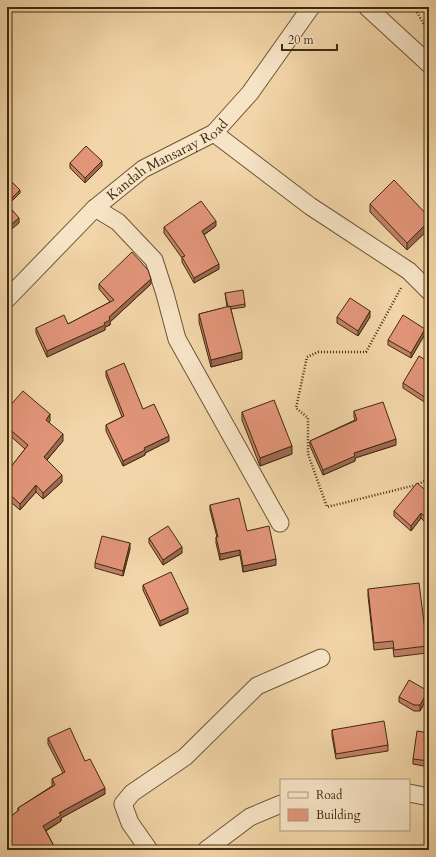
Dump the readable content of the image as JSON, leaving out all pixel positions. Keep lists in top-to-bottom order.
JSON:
{
  "streets": {
    "street": ["Kandah Mansaray Road"]
  },
  "legend": ["Road", "Building"],
  "scale_bar": "20 m"
}
